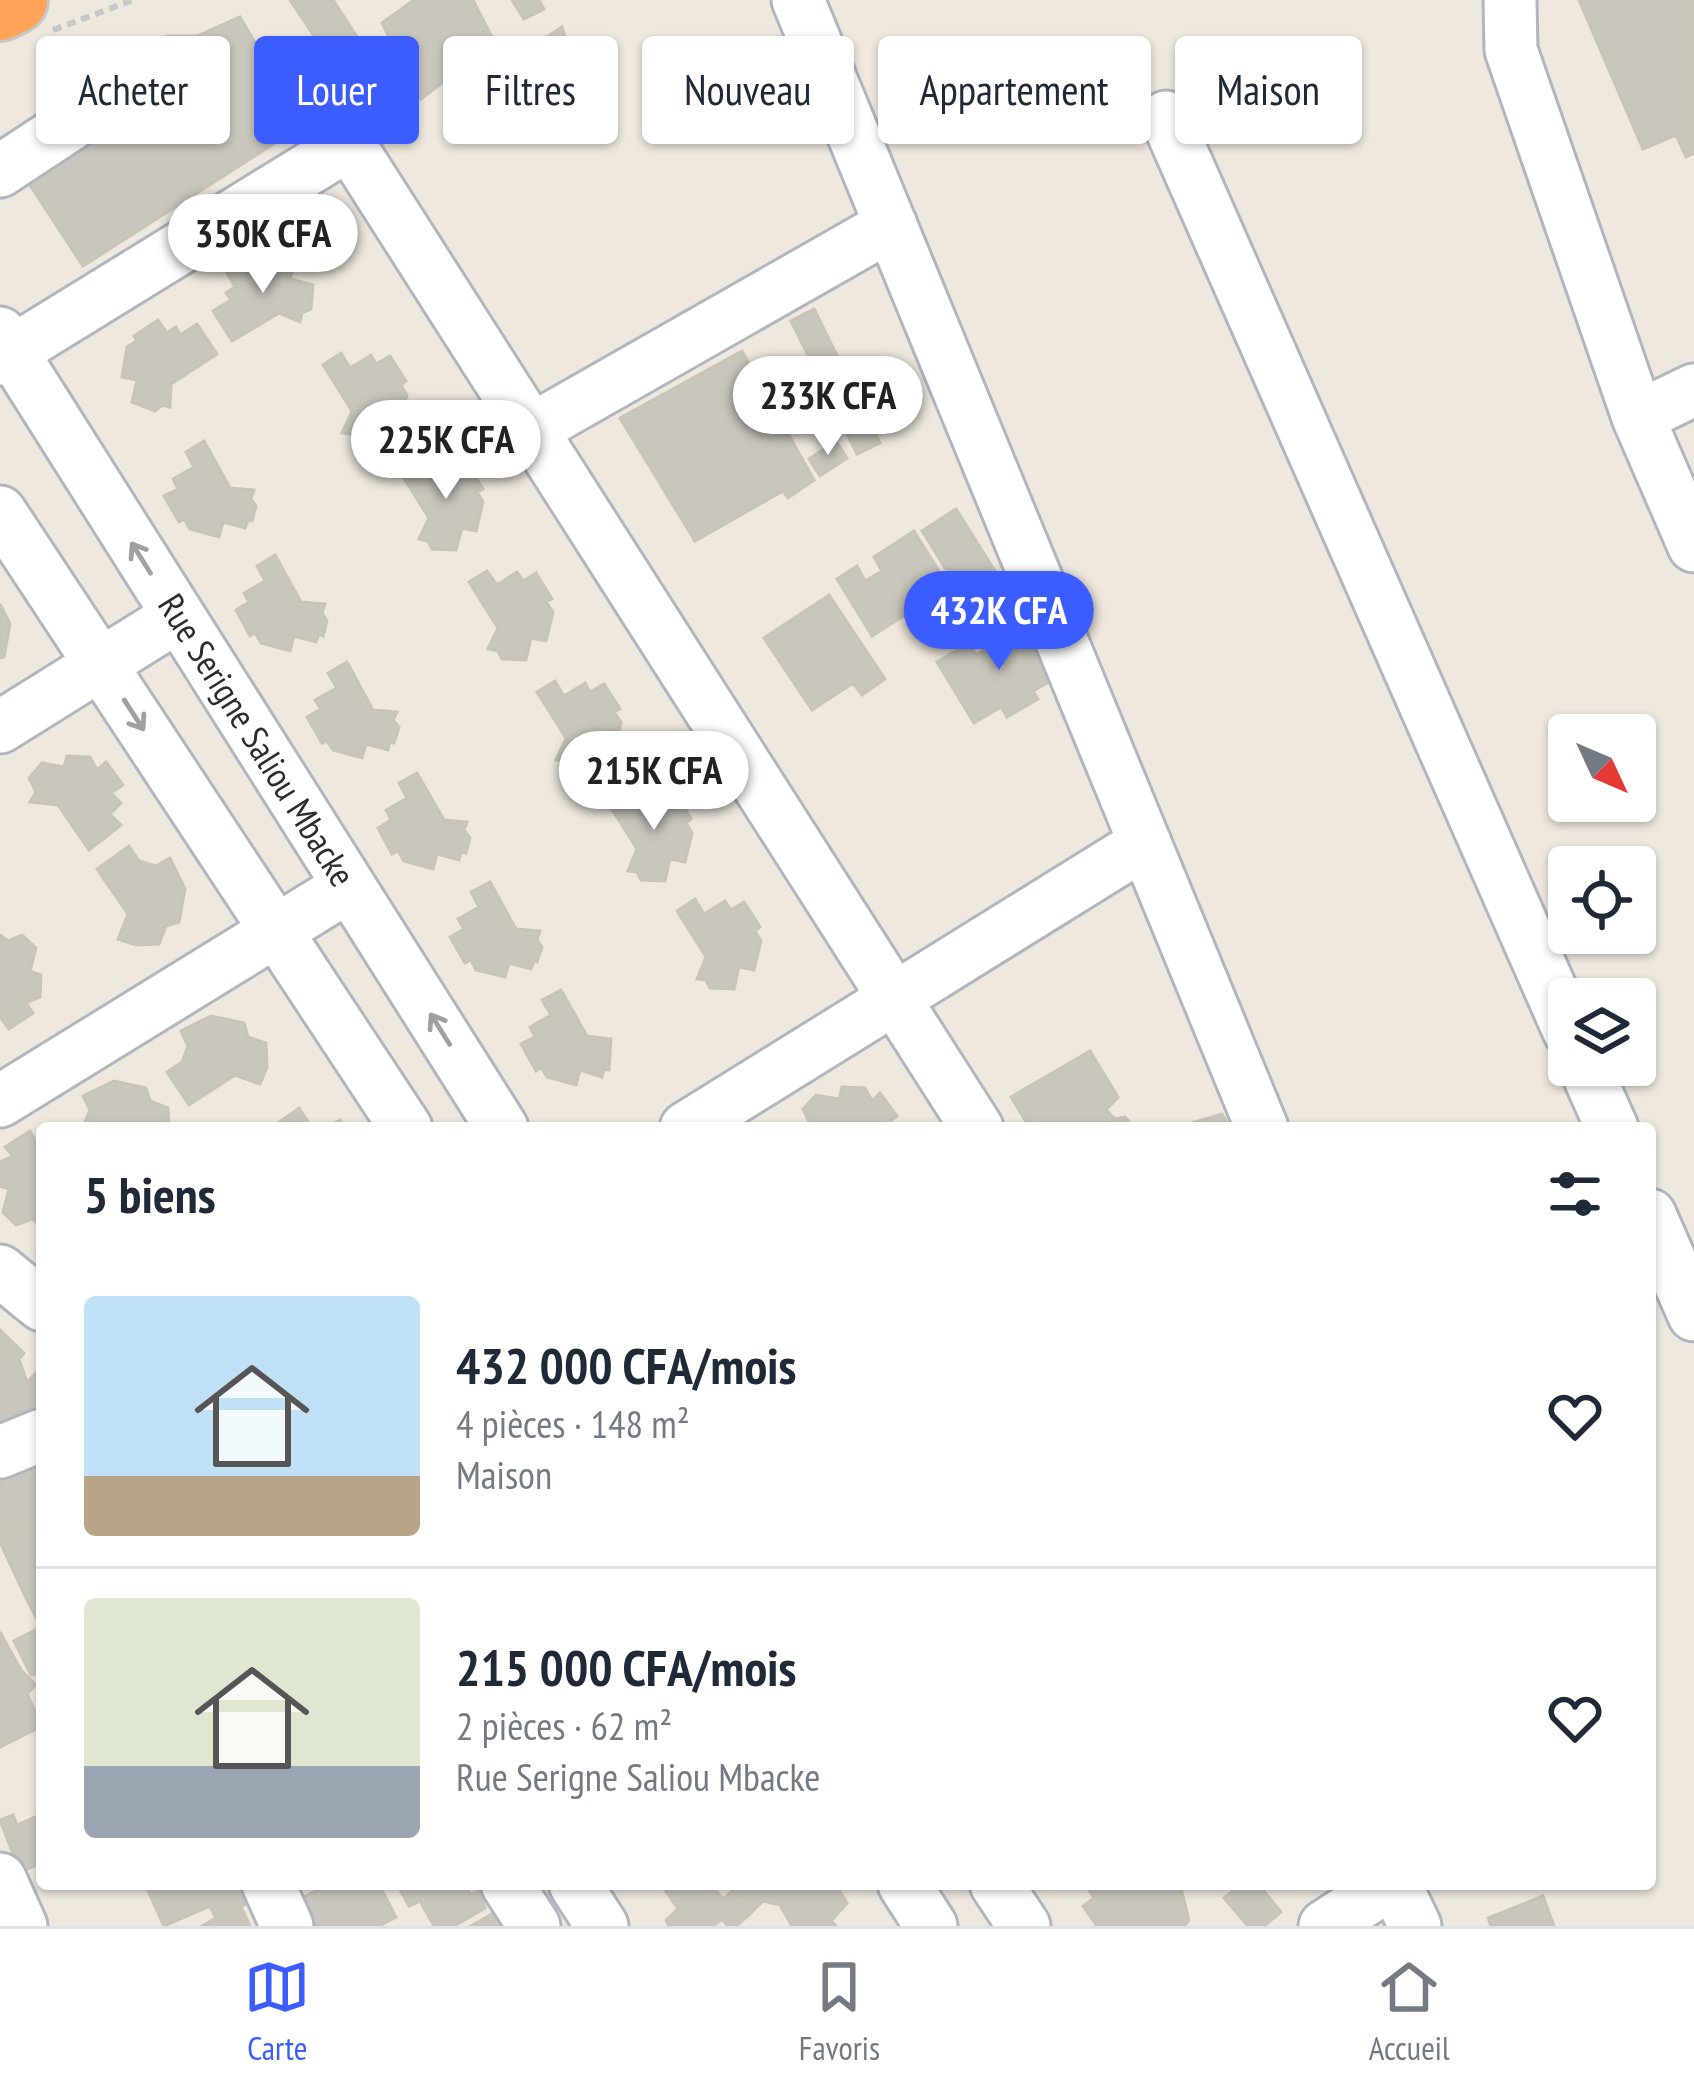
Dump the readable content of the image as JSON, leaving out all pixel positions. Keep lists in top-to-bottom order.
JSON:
{
  "streets": {
    "street": ["Rue Serigne Saliou Mbacke"]
  },
  "north": "bottom right",
  "page": {
    "chip": [
      "Acheter",
      "Louer",
      "Filtres",
      "Nouveau",
      "Appartement",
      "Maison"
    ],
    "price": [
      "350K CFA",
      "233K CFA",
      "225K CFA",
      "432K CFA",
      "215K CFA"
    ],
    "heading": "5 biens",
    "list": [
      {
        "name": "432 000 CFA/mois",
        "note": "4 pièces · 148 m² · Maison"
      },
      {
        "name": "215 000 CFA/mois",
        "note": "2 pièces · 62 m² · Rue Serigne Saliou Mbacke"
      }
    ],
    "tabs": ["Carte", "Favoris", "Accueil"]
  }
}
